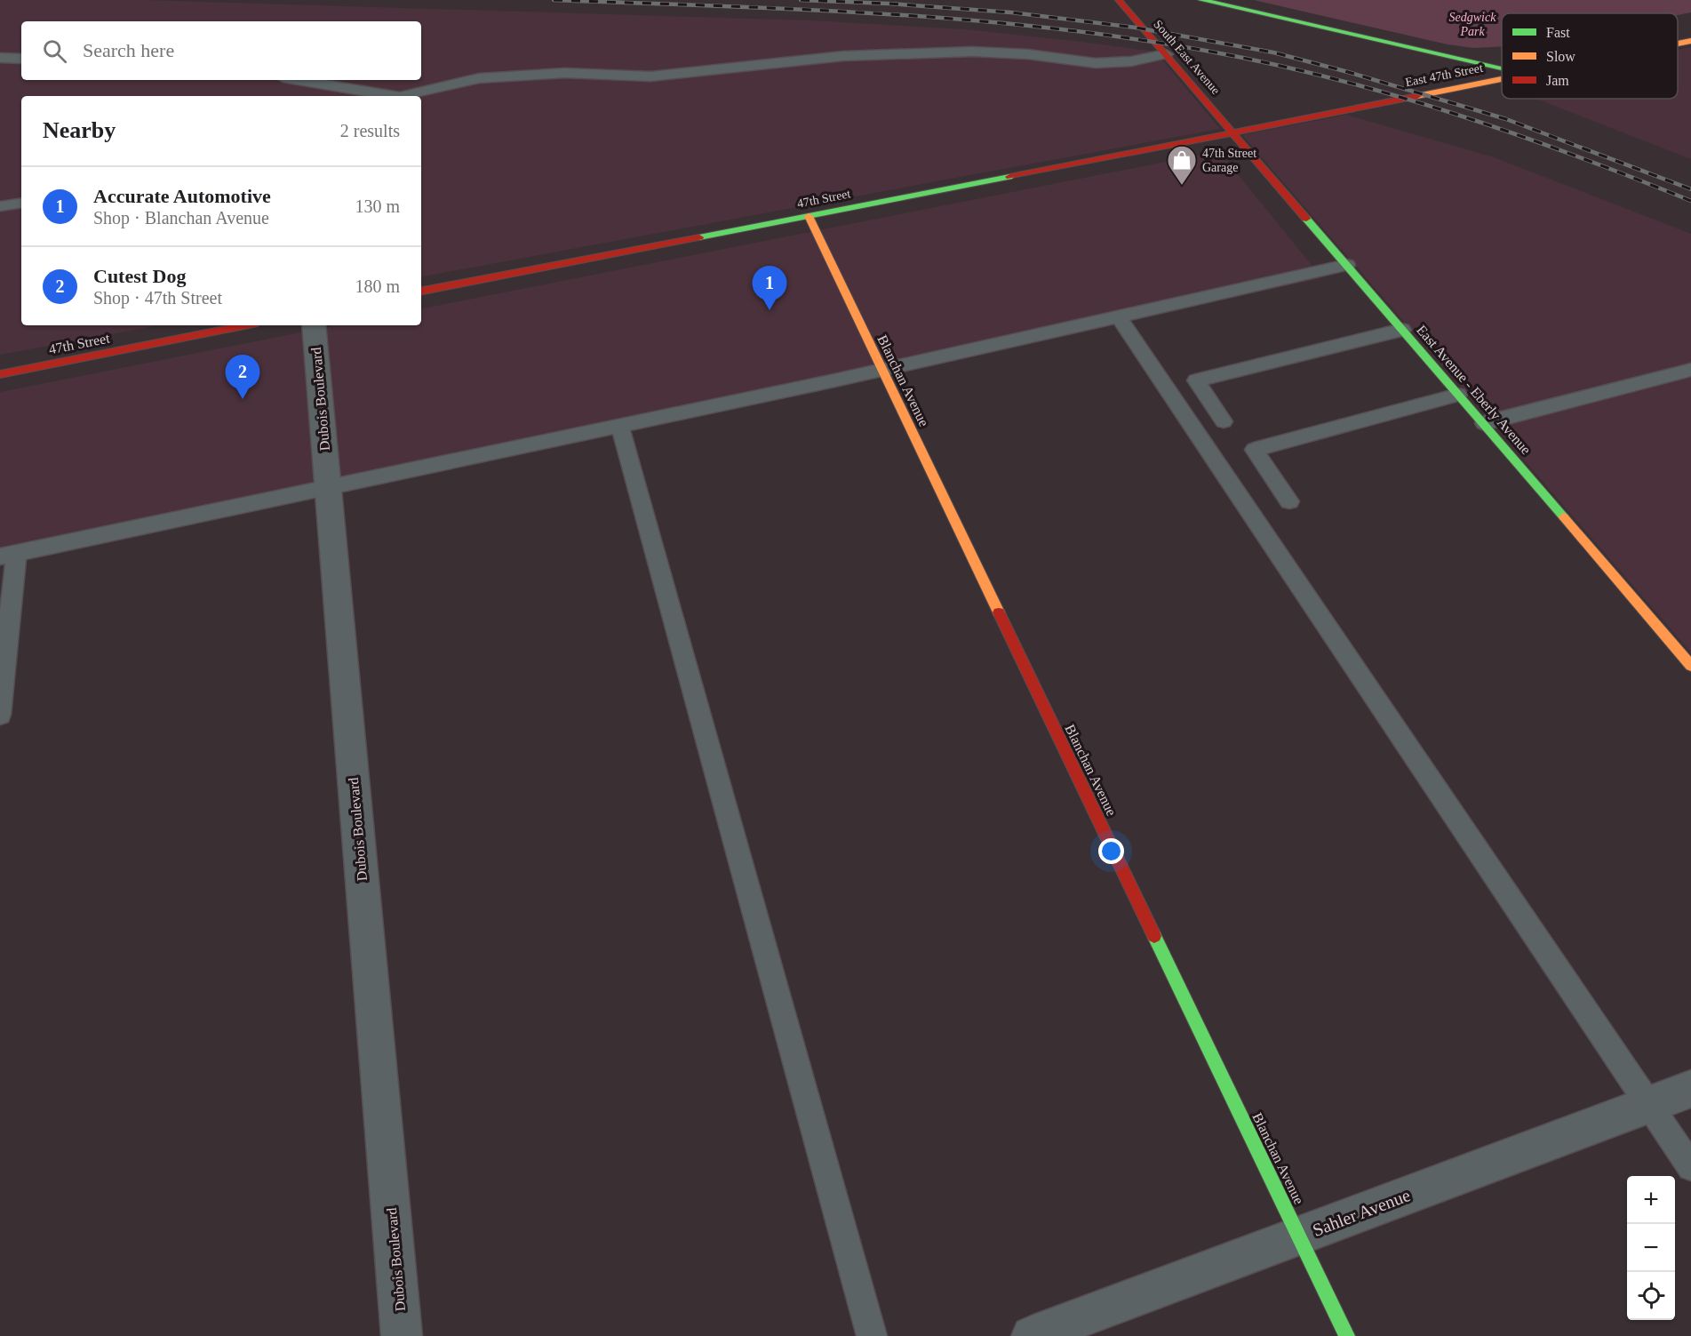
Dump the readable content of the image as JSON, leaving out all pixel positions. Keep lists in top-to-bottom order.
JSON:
{
  "streets": {
    "main road": [
      "South East Avenue",
      "East 47th Street",
      "47th Street",
      "Blanchan Avenue",
      "East Avenue - Eberly Avenue"
    ],
    "street": ["Dubois Boulevard", "Sahler Avenue"]
  },
  "crossings": [
    ["South East Avenue", "East 47th Street"],
    ["South East Avenue", "47th Street"],
    ["South East Avenue", "East Avenue - Eberly Avenue"],
    ["East 47th Street", "47th Street"],
    ["East 47th Street", "East Avenue - Eberly Avenue"],
    ["47th Street", "Blanchan Avenue"],
    ["47th Street", "East Avenue - Eberly Avenue"],
    ["Blanchan Avenue", "Sahler Avenue"]
  ],
  "parks": ["Sedgwick Park"],
  "places": {
    "shop": ["47th Street Garage"]
  },
  "legend": ["Fast", "Slow", "Jam"],
  "page": {
    "search": "Search here",
    "heading": ["Nearby", "2 results"],
    "list": [
      {
        "mark": "1",
        "name": "Accurate Automotive",
        "note": "Shop · Blanchan Avenue",
        "value": "130 m"
      },
      {
        "mark": "2",
        "name": "Cutest Dog",
        "note": "Shop · 47th Street",
        "value": "180 m"
      }
    ],
    "pins": ["1", "2"],
    "map_buttons": ["+", "−"]
  }
}
